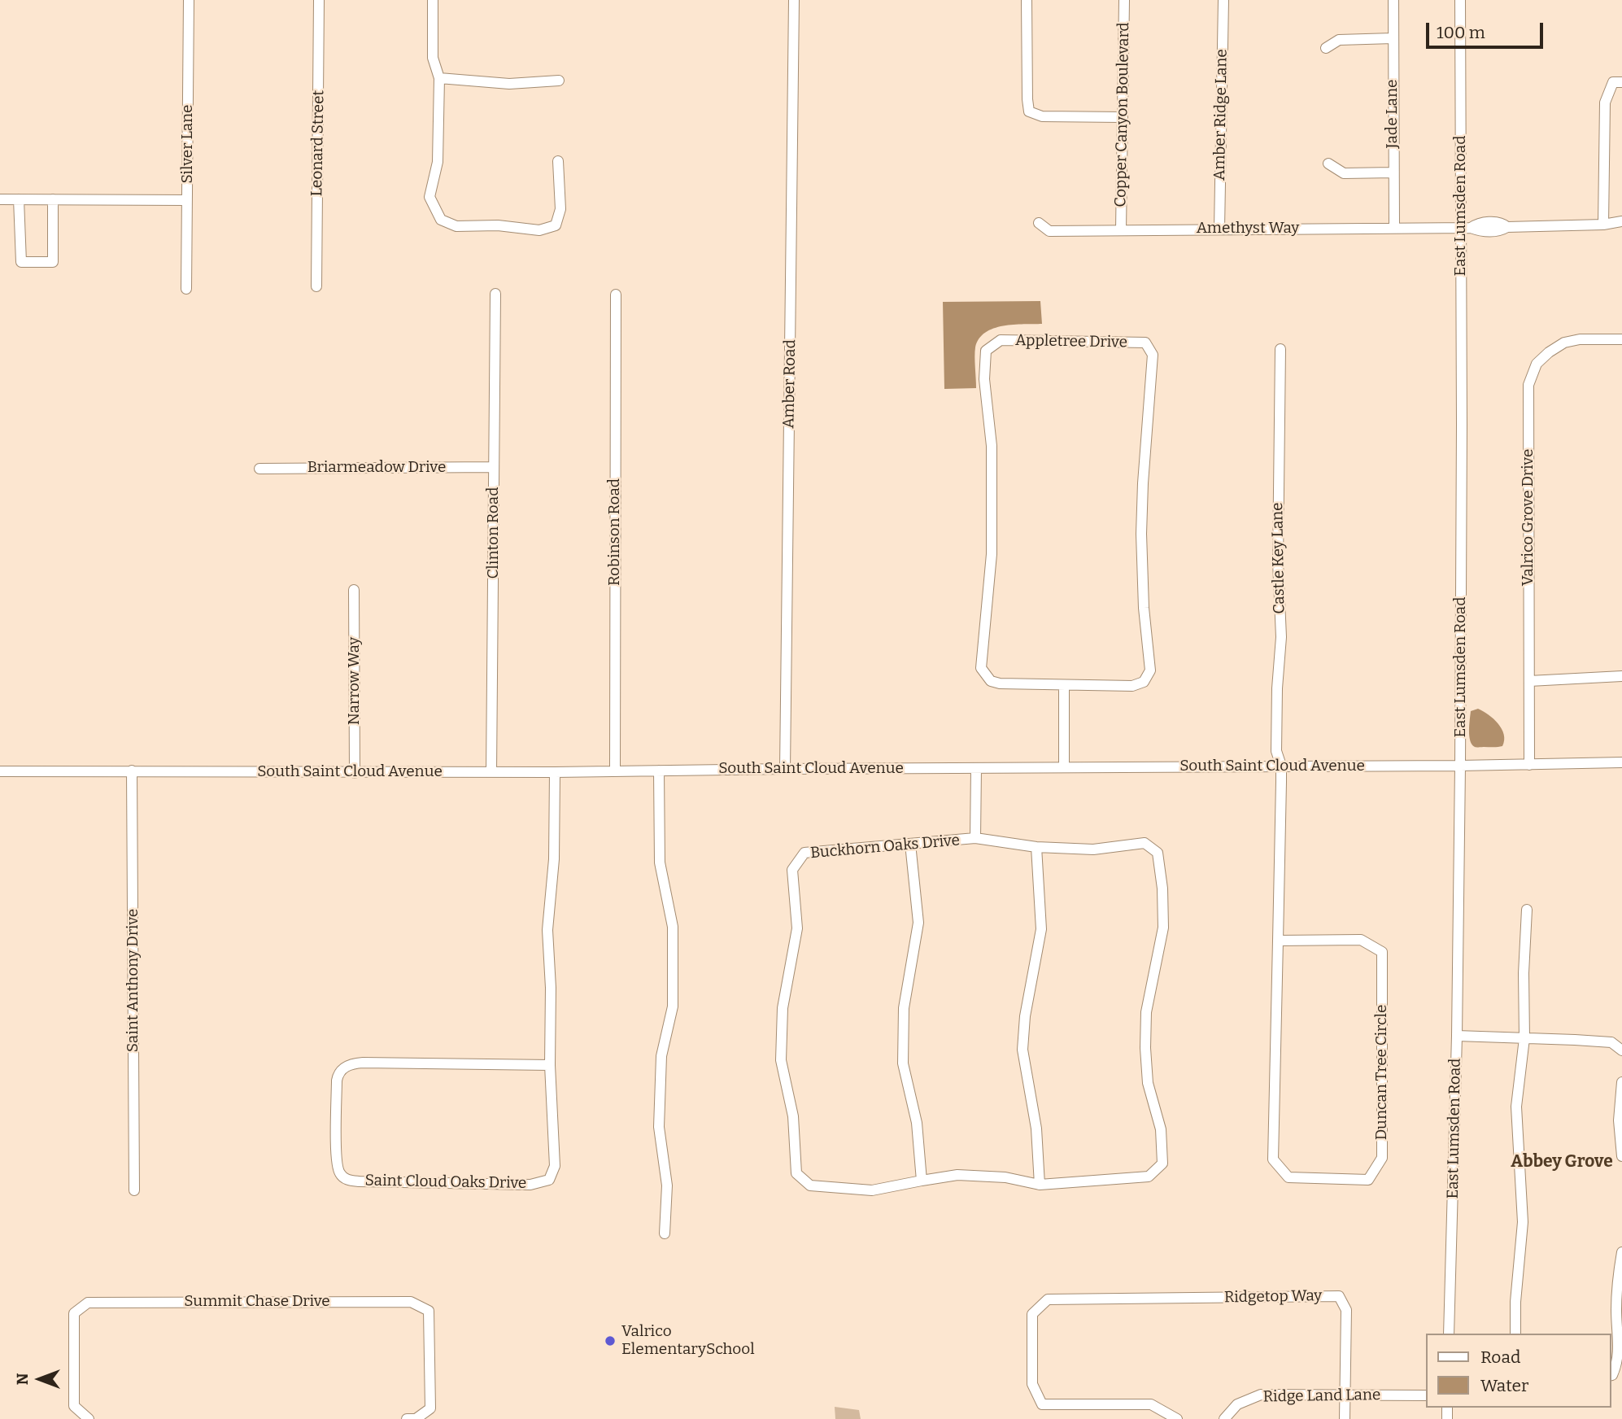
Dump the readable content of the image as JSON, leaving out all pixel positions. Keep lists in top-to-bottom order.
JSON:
{
  "streets": {
    "street": [
      "Jade Lane",
      "Copper Canyon Boulevard",
      "Amber Ridge Lane",
      "Leonard Street",
      "Silver Lane",
      "East Lumsden Road",
      "Amethyst Way",
      "Appletree Drive",
      "Amber Road",
      "Briarmeadow Drive",
      "Valrico Grove Drive",
      "Robinson Road",
      "Clinton Road",
      "Castle Key Lane",
      "Narrow Way",
      "South Saint Cloud Avenue",
      "Buckhorn Oaks Drive",
      "Saint Anthony Drive",
      "Duncan Tree Circle",
      "Saint Cloud Oaks Drive",
      "Ridgetop Way",
      "Summit Chase Drive",
      "Ridge Land Lane"
    ]
  },
  "crossings": [
    ["Jade Lane", "Amethyst Way"],
    ["Copper Canyon Boulevard", "Amethyst Way"],
    ["Amber Ridge Lane", "Amethyst Way"],
    ["East Lumsden Road", "Amethyst Way"],
    ["East Lumsden Road", "South Saint Cloud Avenue"],
    ["Amber Road", "South Saint Cloud Avenue"],
    ["Briarmeadow Drive", "Clinton Road"],
    ["Valrico Grove Drive", "South Saint Cloud Avenue"],
    ["Robinson Road", "South Saint Cloud Avenue"],
    ["Clinton Road", "South Saint Cloud Avenue"],
    ["Castle Key Lane", "South Saint Cloud Avenue"],
    ["Castle Key Lane", "Duncan Tree Circle"],
    ["Narrow Way", "South Saint Cloud Avenue"],
    ["South Saint Cloud Avenue", "Buckhorn Oaks Drive"],
    ["South Saint Cloud Avenue", "Saint Anthony Drive"],
    ["South Saint Cloud Avenue", "Duncan Tree Circle"],
    ["South Saint Cloud Avenue", "Saint Cloud Oaks Drive"],
    ["Ridgetop Way", "Ridge Land Lane"]
  ],
  "districts": ["Abbey Grove"],
  "places": ["Valrico ElementarySchool"],
  "legend": ["Road", "Water"],
  "scale_bar": "100 m",
  "north": "left"
}
